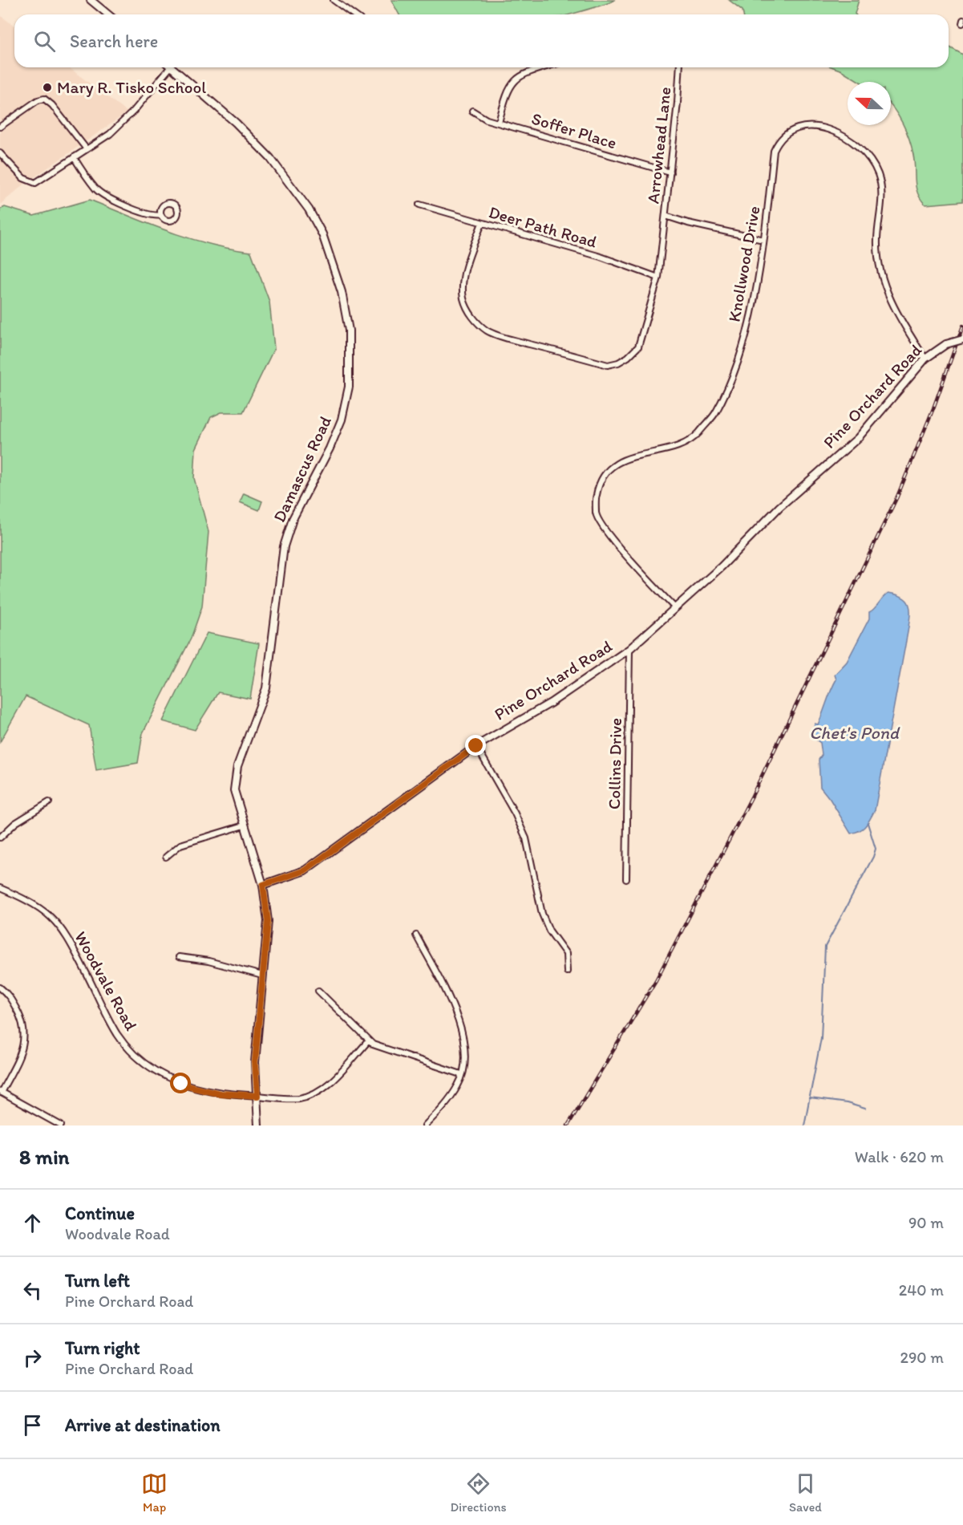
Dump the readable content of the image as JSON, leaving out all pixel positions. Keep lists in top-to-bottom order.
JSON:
{
  "streets": {
    "street": [
      "Soffer Place",
      "Arrowhead Lane",
      "Deer Path Road",
      "Knollwood Drive",
      "Pine Orchard Road",
      "Damascus Road",
      "Collins Drive",
      "Woodvale Road"
    ]
  },
  "crossings": [
    ["Soffer Place", "Arrowhead Lane"],
    ["Arrowhead Lane", "Knollwood Drive"],
    ["Knollwood Drive", "Pine Orchard Road"],
    ["Pine Orchard Road", "Damascus Road"],
    ["Pine Orchard Road", "Collins Drive"]
  ],
  "water": ["Chet's Pond"],
  "places": ["Mary R. Tisko School"],
  "north": "left",
  "page": {
    "search": "Search here",
    "heading": ["8 min", "Walk · 620 m"],
    "list": [
      ["Continue", "Woodvale Road", "90 m"],
      ["Turn left", "Pine Orchard Road", "240 m"],
      ["Turn right", "Pine Orchard Road", "290 m"],
      "Arrive at destination"
    ],
    "nav": ["Map", "Directions", "Saved"]
  }
}
